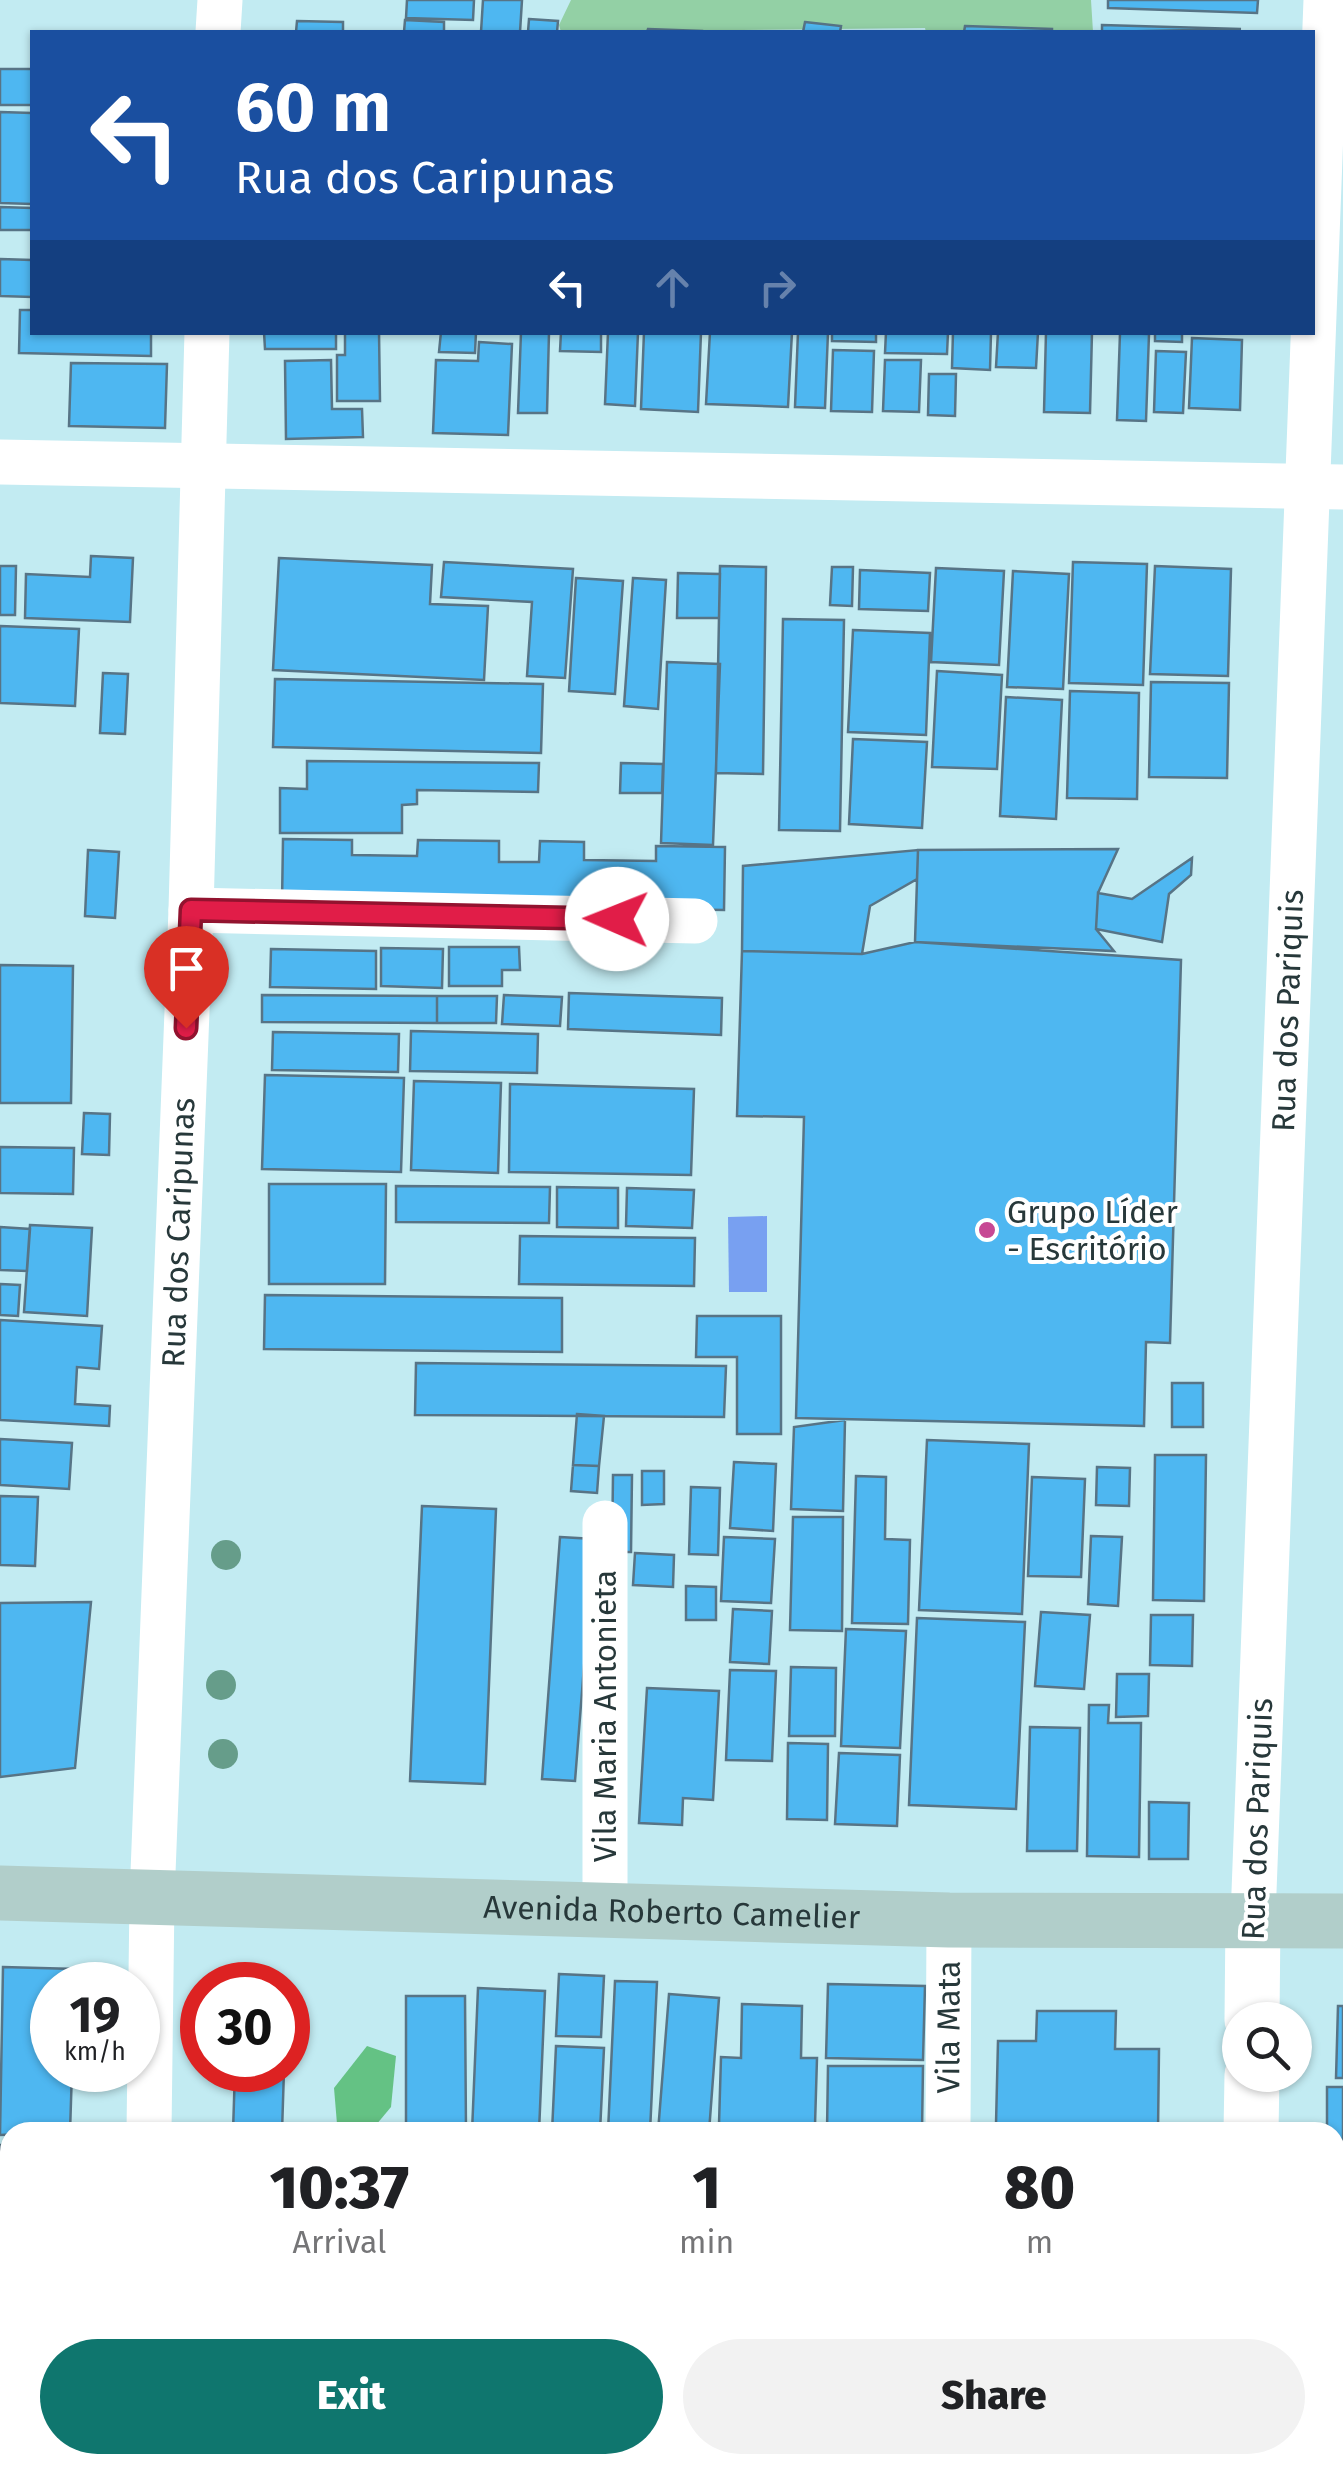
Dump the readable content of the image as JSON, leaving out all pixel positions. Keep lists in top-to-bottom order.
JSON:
{
  "streets": {
    "main road": ["Avenida Roberto Camelier"],
    "street": [
      "Rua dos Pariquis",
      "Rua dos Caripunas",
      "Vila Maria Antonieta",
      "Vila Mata"
    ]
  },
  "crossings": [
    ["Rua dos Pariquis", "Avenida Roberto Camelier"],
    ["Rua dos Caripunas", "Avenida Roberto Camelier"],
    ["Vila Maria Antonieta", "Avenida Roberto Camelier"],
    ["Avenida Roberto Camelier", "Vila Mata"]
  ],
  "places": ["Grupo Líder - Escritório"],
  "page": {
    "turn": ["60 m", "Rua dos Caripunas"],
    "speed": "19 km/h",
    "limit": "30",
    "eta": [
      "10:37",
      "Arrival",
      "1",
      "min",
      "80",
      "m"
    ],
    "buttons": ["Exit", "Share"]
  }
}
